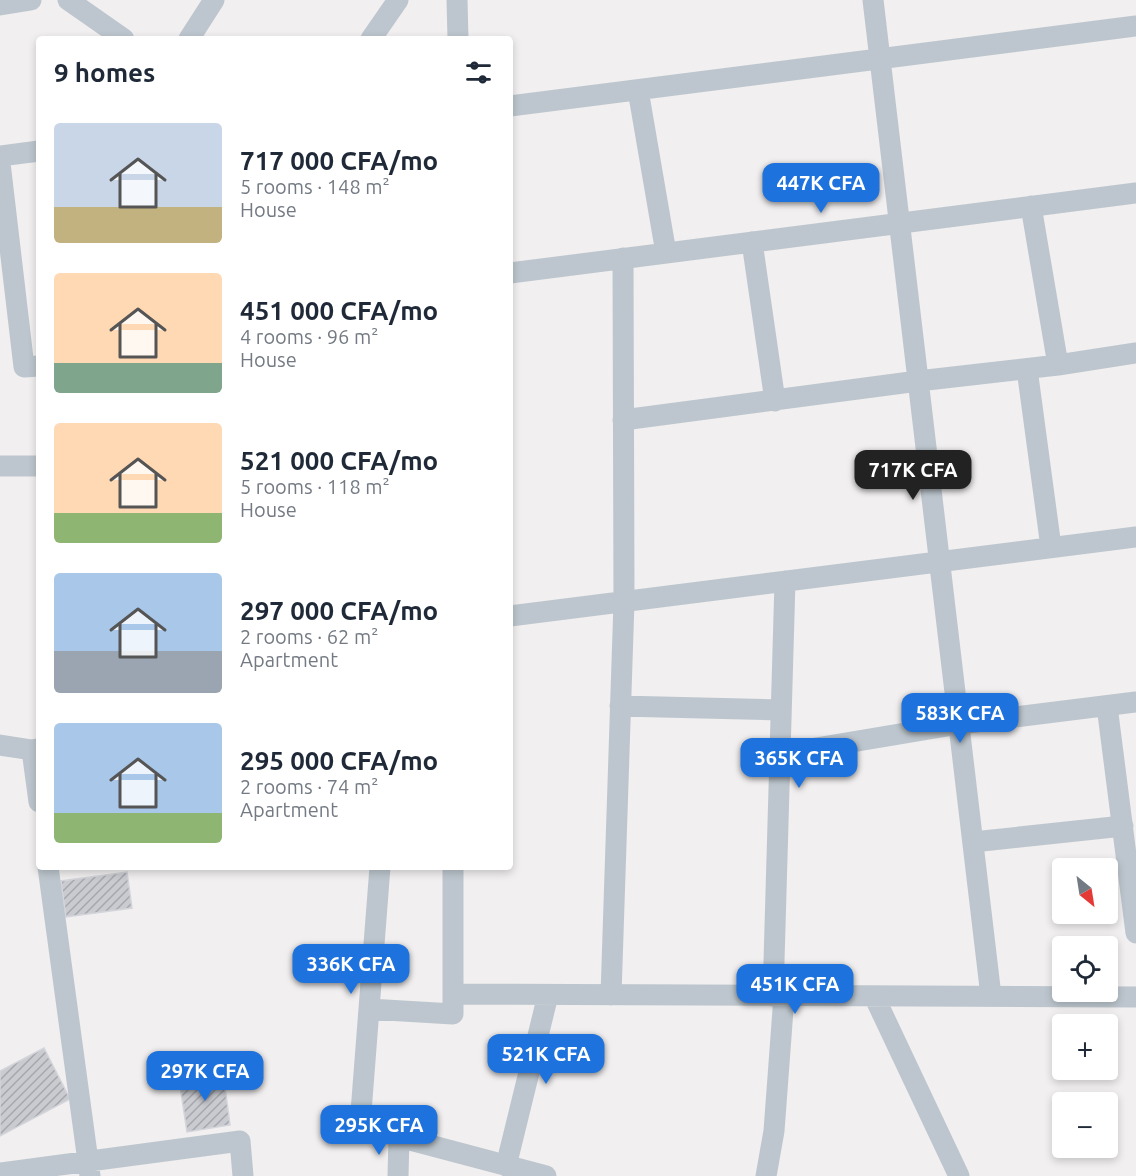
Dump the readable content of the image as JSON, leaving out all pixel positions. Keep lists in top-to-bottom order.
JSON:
{
  "north": "bottom right",
  "page": {
    "heading": "9 homes",
    "list": [
      {
        "name": "717 000 CFA/mo",
        "note": "5 rooms · 148 m² · House"
      },
      {
        "name": "451 000 CFA/mo",
        "note": "4 rooms · 96 m² · House"
      },
      {
        "name": "521 000 CFA/mo",
        "note": "5 rooms · 118 m² · House"
      },
      {
        "name": "297 000 CFA/mo",
        "note": "2 rooms · 62 m² · Apartment"
      },
      {
        "name": "295 000 CFA/mo",
        "note": "2 rooms · 74 m² · Apartment"
      }
    ],
    "price": [
      "447K CFA",
      "717K CFA",
      "583K CFA",
      "365K CFA",
      "336K CFA",
      "451K CFA",
      "521K CFA",
      "297K CFA",
      "295K CFA"
    ],
    "map_buttons": ["+", "−"]
  }
}
